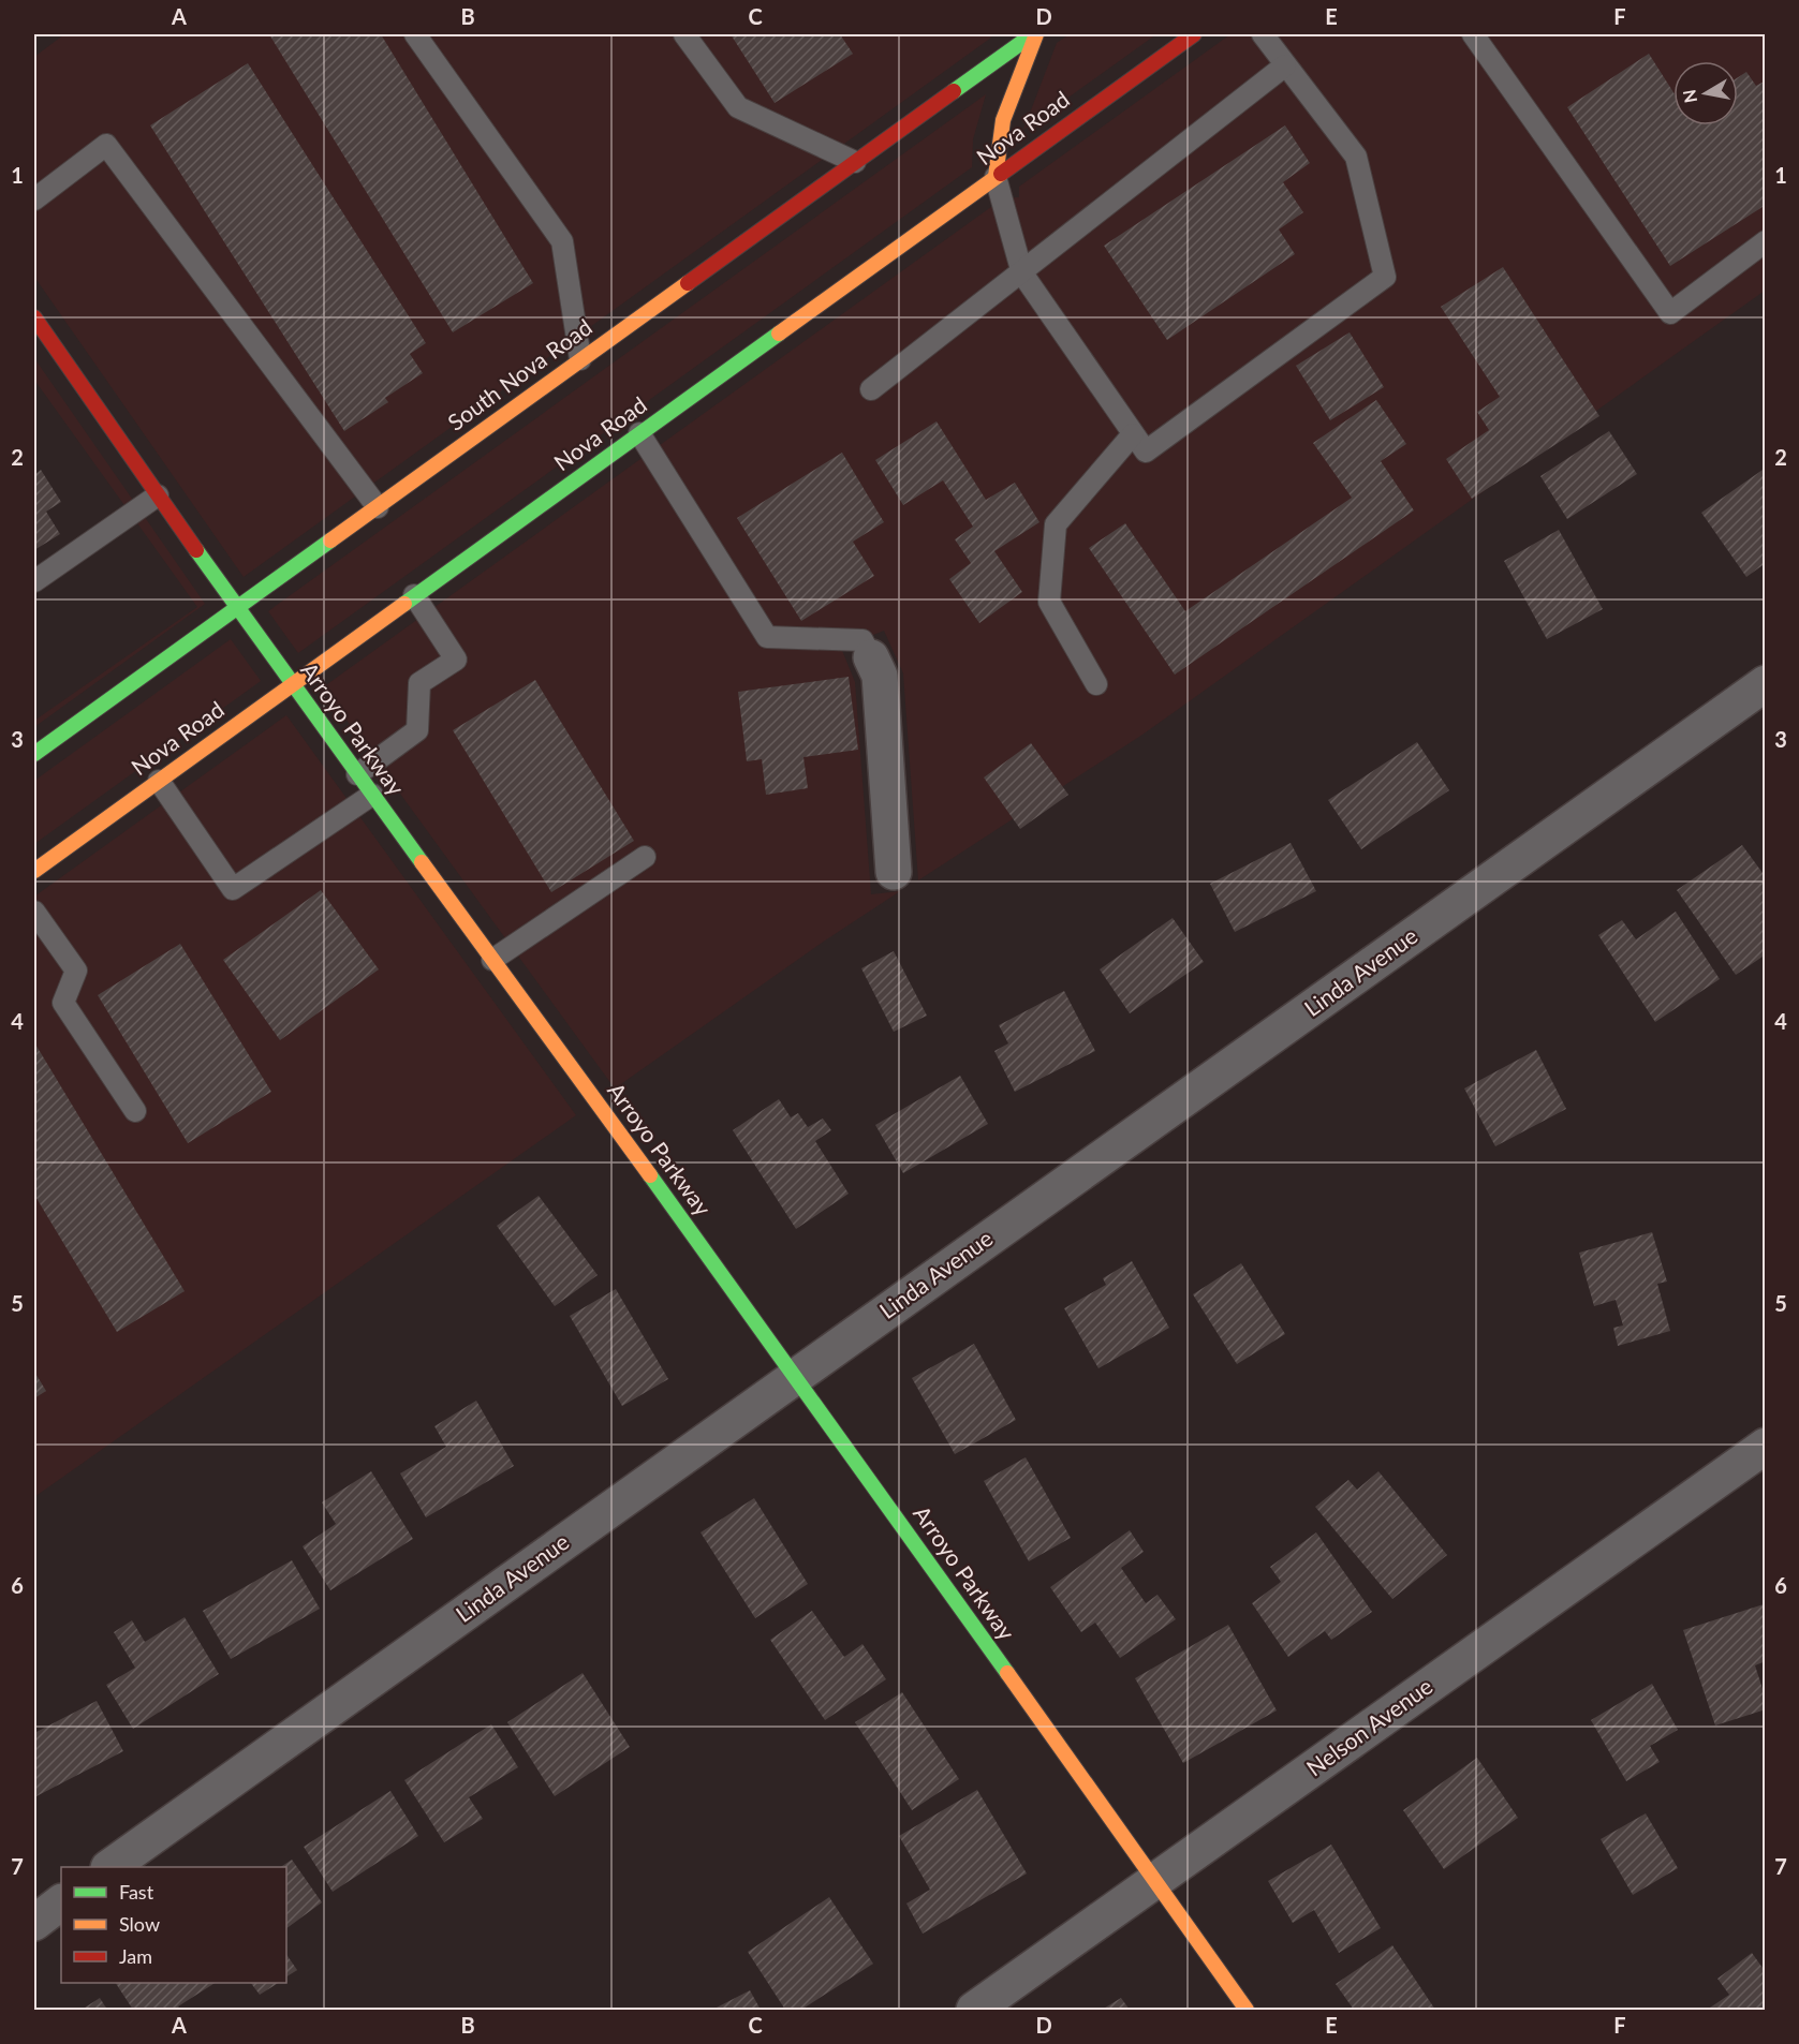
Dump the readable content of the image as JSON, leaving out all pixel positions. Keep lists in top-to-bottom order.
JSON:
{
  "streets": {
    "main road": ["Nova Road", "South Nova Road", "Arroyo Parkway"],
    "street": ["Linda Avenue", "Nelson Avenue"]
  },
  "crossings": [
    ["Nova Road", "Arroyo Parkway"],
    ["South Nova Road", "Arroyo Parkway"],
    ["Arroyo Parkway", "Linda Avenue"],
    ["Arroyo Parkway", "Nelson Avenue"]
  ],
  "legend": ["Fast", "Slow", "Jam"],
  "north": "left",
  "grid": {
    "columns": [
      "A",
      "B",
      "C",
      "D",
      "E",
      "F"
    ],
    "rows": [
      "1",
      "2",
      "3",
      "4",
      "5",
      "6",
      "7"
    ]
  }
}
